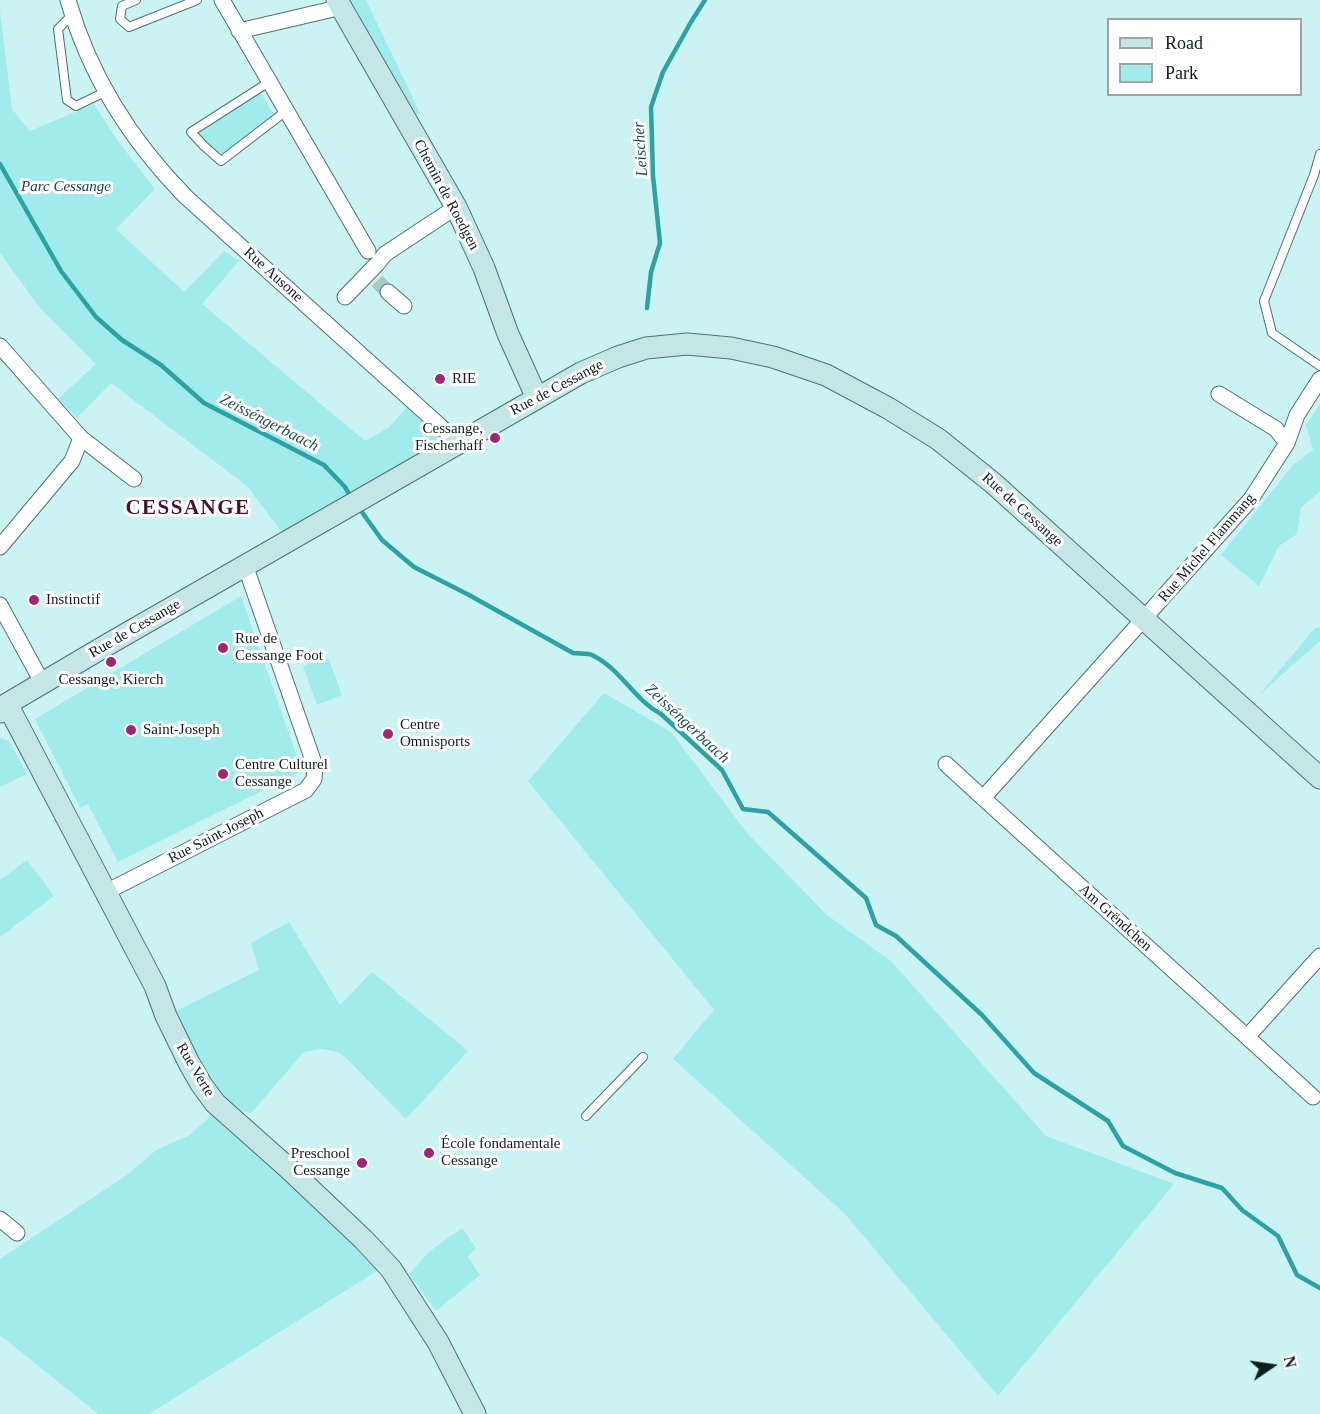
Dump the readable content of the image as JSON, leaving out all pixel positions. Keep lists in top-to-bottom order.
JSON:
{
  "streets": {
    "main road": ["Chemin de Roedgen", "Rue de Cessange", "Rue Verte"],
    "street": [
      "Rue Ausone",
      "Rue Michel Flammang",
      "Rue Saint-Joseph",
      "Am Grëndchen"
    ]
  },
  "crossings": [
    ["Chemin de Roedgen", "Rue de Cessange"],
    ["Rue Ausone", "Rue de Cessange"],
    ["Rue de Cessange", "Rue Michel Flammang"],
    ["Rue de Cessange", "Rue Saint-Joseph"],
    ["Rue de Cessange", "Rue Verte"],
    ["Rue Saint-Joseph", "Rue Verte"]
  ],
  "districts": ["CESSANGE"],
  "water": ["Leischer", "Zeisséngerbaach"],
  "parks": ["Parc Cessange"],
  "places": [
    "RIE",
    "Cessange, Fischerhaff",
    "Instinctif",
    "Rue de Cessange Foot",
    "Cessange, Kierch",
    "Saint-Joseph",
    "Centre Omnisports",
    "Centre Culturel Cessange",
    "École fondamentale Cessange",
    "Preschool Cessange"
  ],
  "legend": ["Road", "Park"],
  "north": "right"
}
